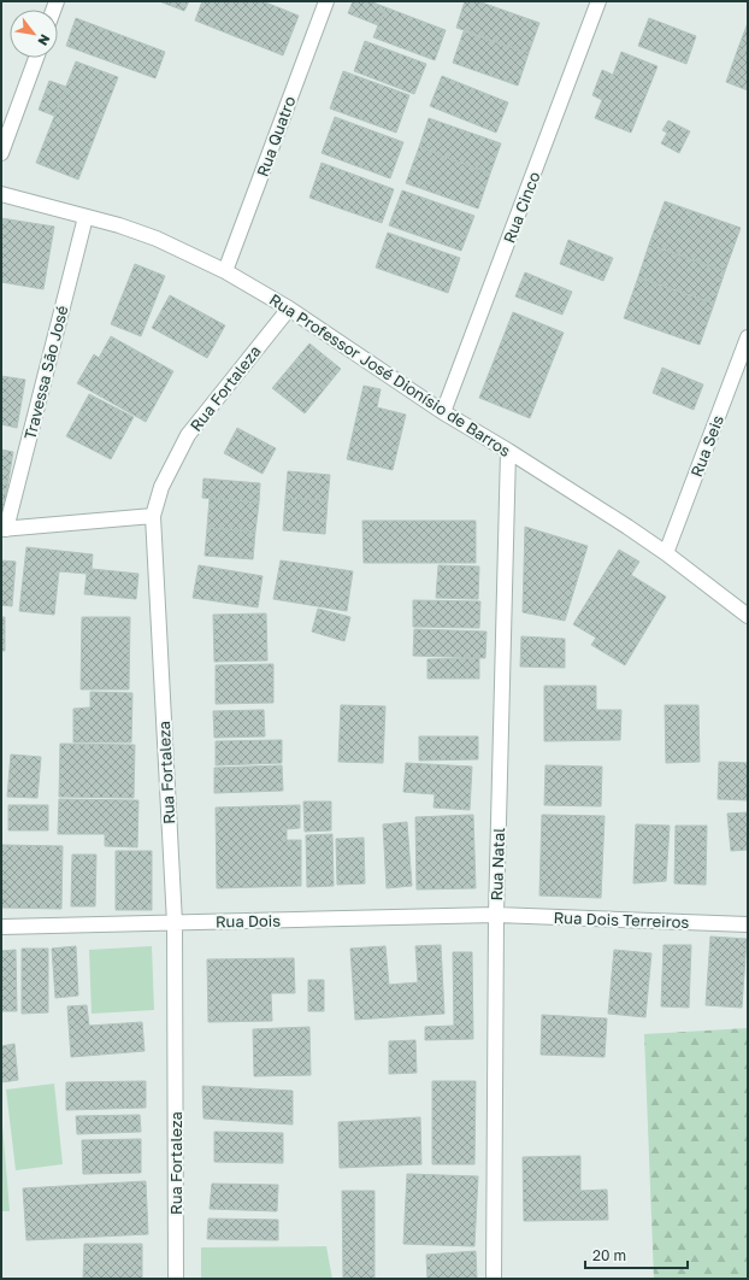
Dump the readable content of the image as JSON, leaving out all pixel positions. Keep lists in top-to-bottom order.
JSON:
{
  "streets": {
    "street": [
      "Rua Quatro",
      "Rua Cinco",
      "Travessa São José",
      "Rua Professor José Dionísio de Barros",
      "Rua Fortaleza",
      "Rua Seis",
      "Rua Natal",
      "Rua Dois Terreiros",
      "Rua Dois"
    ]
  },
  "crossings": [
    ["Rua Quatro", "Rua Professor José Dionísio de Barros"],
    ["Rua Cinco", "Rua Professor José Dionísio de Barros"],
    ["Travessa São José", "Rua Professor José Dionísio de Barros"],
    ["Rua Professor José Dionísio de Barros", "Rua Fortaleza"],
    ["Rua Professor José Dionísio de Barros", "Rua Seis"],
    ["Rua Professor José Dionísio de Barros", "Rua Natal"],
    ["Rua Fortaleza", "Rua Dois"],
    ["Rua Natal", "Rua Dois Terreiros"],
    ["Rua Natal", "Rua Dois"],
    ["Rua Dois Terreiros", "Rua Dois"]
  ],
  "scale_bar": "20 m",
  "north": "bottom right"
}
